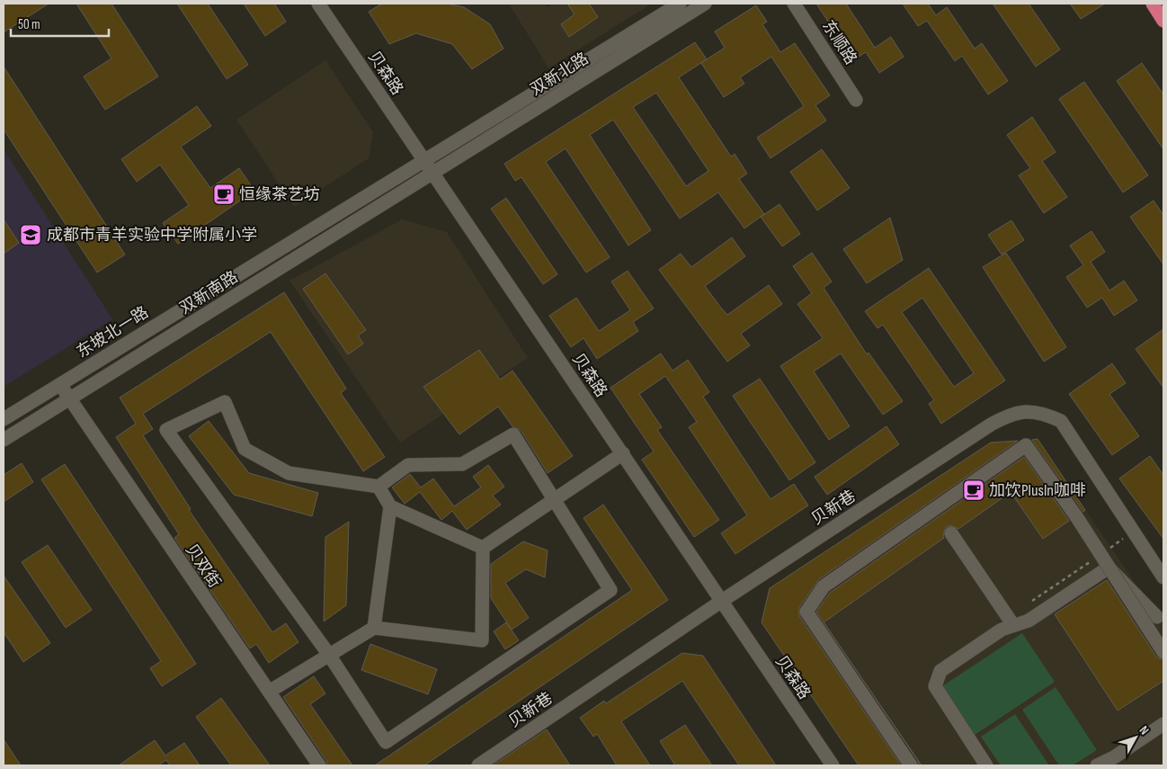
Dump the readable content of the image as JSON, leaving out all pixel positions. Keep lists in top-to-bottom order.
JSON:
{
  "streets": {
    "street": [
      "东顺路",
      "贝森路",
      "双新北路",
      "双新南路",
      "东坡北一路",
      "贝新巷",
      "贝双街"
    ]
  },
  "crossings": [
    ["贝森路", "双新北路"],
    ["贝森路", "双新南路"],
    ["贝森路", "东坡北一路"],
    ["贝森路", "贝新巷"],
    ["双新北路", "双新南路"],
    ["双新北路", "东坡北一路"],
    ["双新南路", "贝双街"],
    ["东坡北一路", "贝双街"]
  ],
  "places": {
    "cafe": ["恒缘茶艺坊", "加饮Plusln咖啡"],
    "school or university": ["成都市青羊实验中学附属小学"]
  },
  "scale_bar": "50 m",
  "north": "top right"
}
